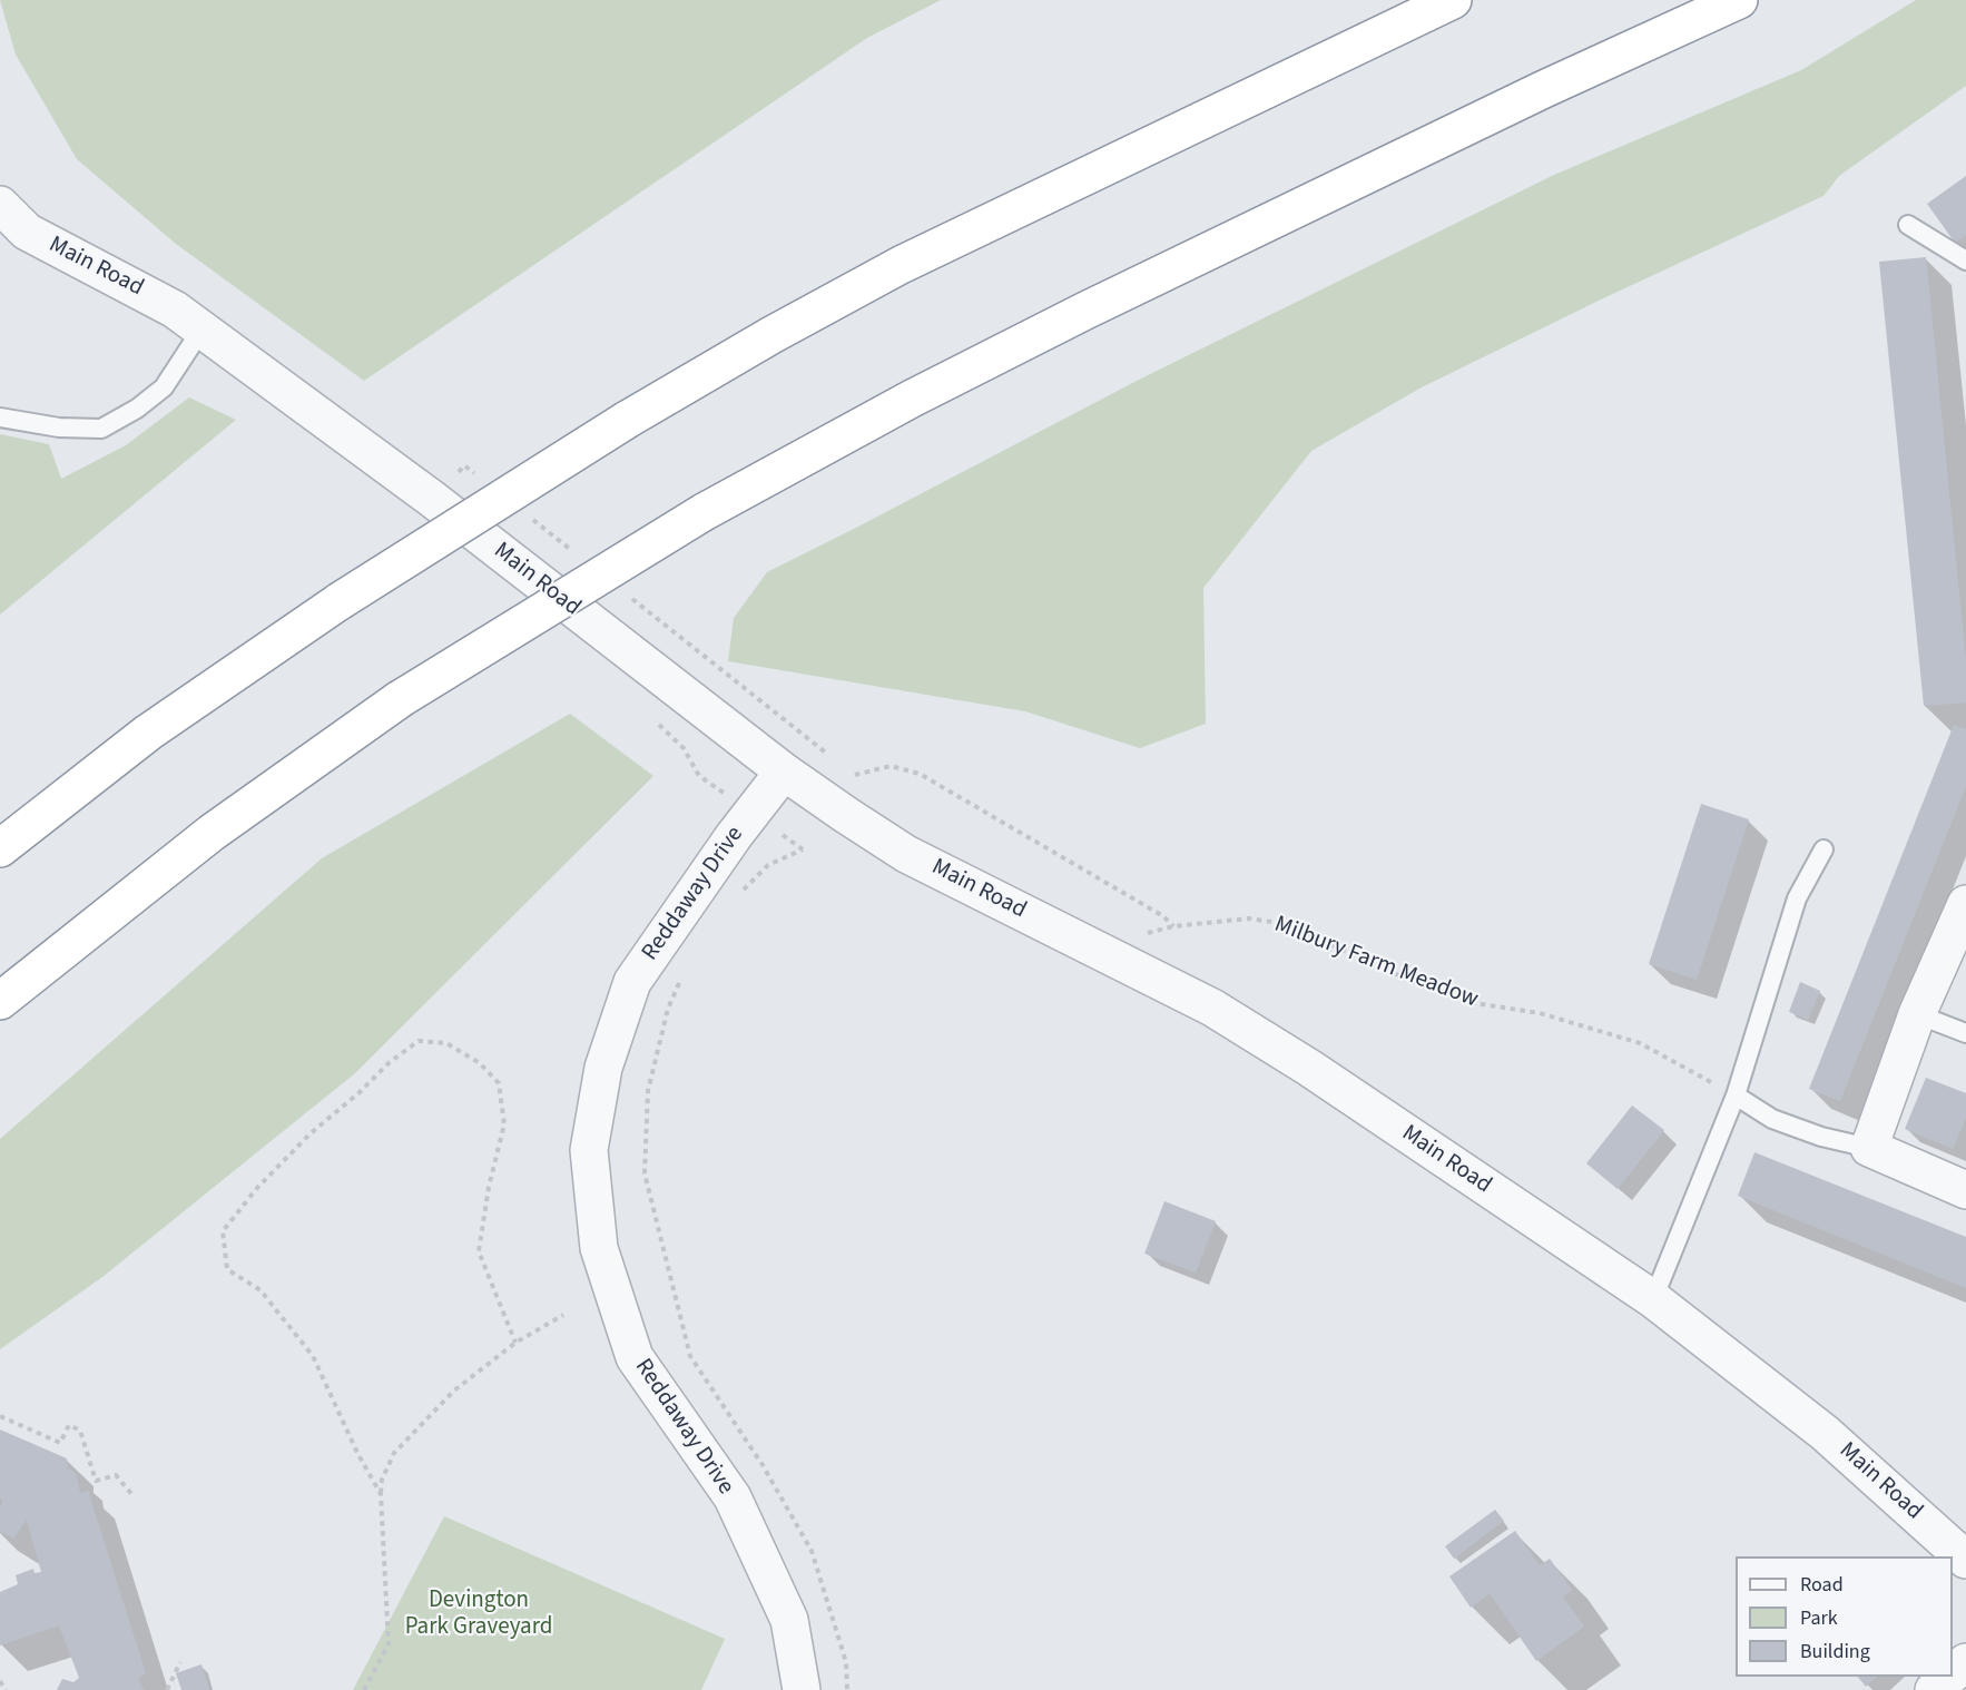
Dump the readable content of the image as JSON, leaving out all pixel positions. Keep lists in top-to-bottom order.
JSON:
{
  "streets": {
    "street": ["Main Road", "Reddaway Drive"],
    "path": ["Milbury Farm Meadow"]
  },
  "crossings": [
    ["Main Road", "Reddaway Drive"],
    ["Main Road", "Milbury Farm Meadow"]
  ],
  "parks": ["Devington Park Graveyard"],
  "legend": ["Road", "Park", "Building"]
}
